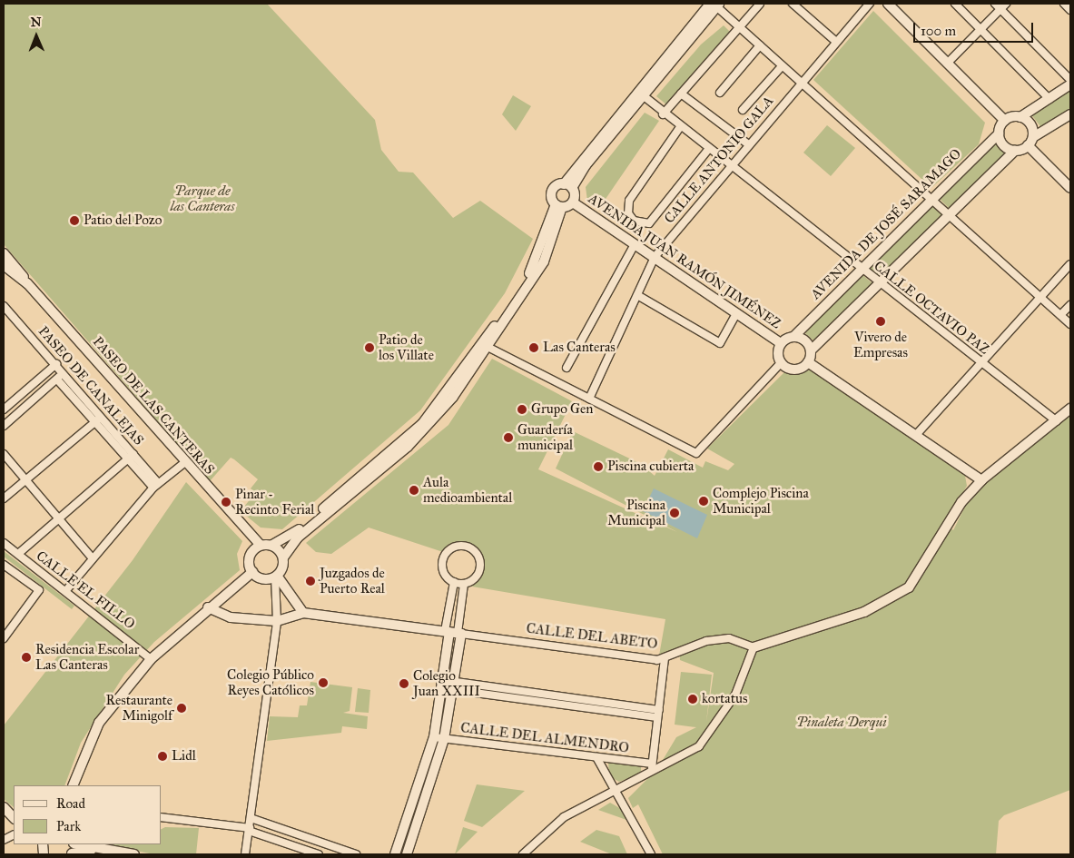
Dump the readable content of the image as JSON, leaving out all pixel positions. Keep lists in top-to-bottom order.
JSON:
{
  "streets": {
    "street": [
      "CALLE ANTONIO GALA",
      "AVENIDA DE JOSÉ SARAMAGO",
      "AVENIDA JUAN RAMÓN JIMÉNEZ",
      "CALLE OCTAVIO PAZ",
      "PASEO DE CANALEJAS",
      "PASEO DE LAS CANTERAS",
      "CALLE EL FILLO",
      "CALLE DEL ABETO",
      "CALLE DEL ALMENDRO"
    ]
  },
  "crossings": [
    ["CALLE ANTONIO GALA", "AVENIDA JUAN RAMÓN JIMÉNEZ"],
    ["CALLE ANTONIO GALA", "CALLE OCTAVIO PAZ"],
    ["AVENIDA DE JOSÉ SARAMAGO", "AVENIDA JUAN RAMÓN JIMÉNEZ"],
    ["AVENIDA DE JOSÉ SARAMAGO", "CALLE OCTAVIO PAZ"]
  ],
  "parks": ["Parque de las Canteras", "Pinaleta Derqui"],
  "places": [
    "Patio del Pozo",
    "Vivero de Empresas",
    "Patio de los Villate",
    "Las Canteras",
    "Grupo Gen",
    "Guardería municipal",
    "Piscina cubierta",
    "Aula medioambiental",
    "Complejo Piscina Municipal",
    "Pinar - Recinto Ferial",
    "Piscina Municipal",
    "Juzgados de Puerto Real",
    "Residencia Escolar Las Canteras",
    "Colegio Público Reyes Católicos",
    "Colegio Juan XXIII",
    "kortatus",
    "Restaurante Minigolf",
    "Lidl"
  ],
  "legend": ["Road", "Park"],
  "scale_bar": "100 m",
  "north": "top"
}
